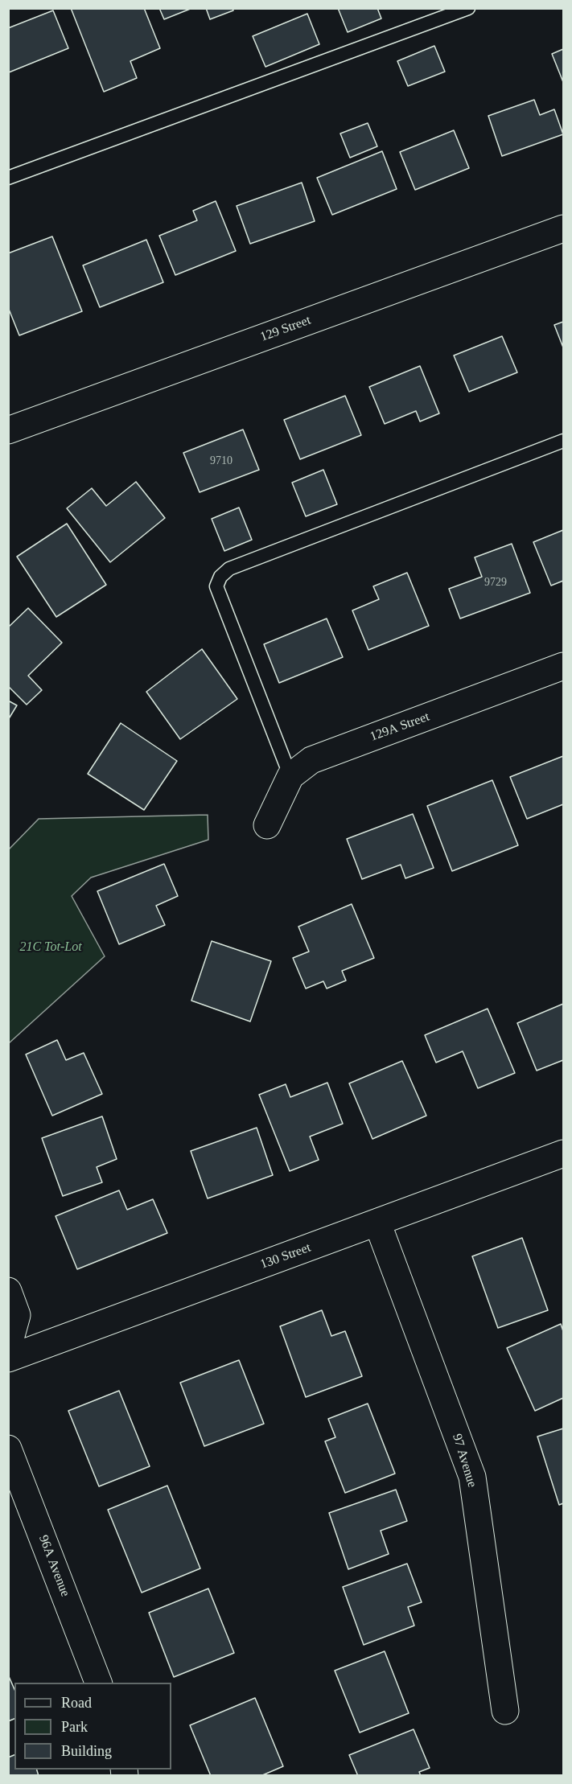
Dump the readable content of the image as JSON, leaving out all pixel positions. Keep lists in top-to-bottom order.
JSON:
{
  "streets": {
    "street": [
      "129 Street",
      "129A Street",
      "130 Street",
      "97 Avenue",
      "96A Avenue"
    ]
  },
  "crossings": [
    ["130 Street", "97 Avenue"]
  ],
  "parks": ["21C Tot-Lot"],
  "house_numbers": ["9710", "9729"],
  "legend": ["Road", "Park", "Building"]
}
